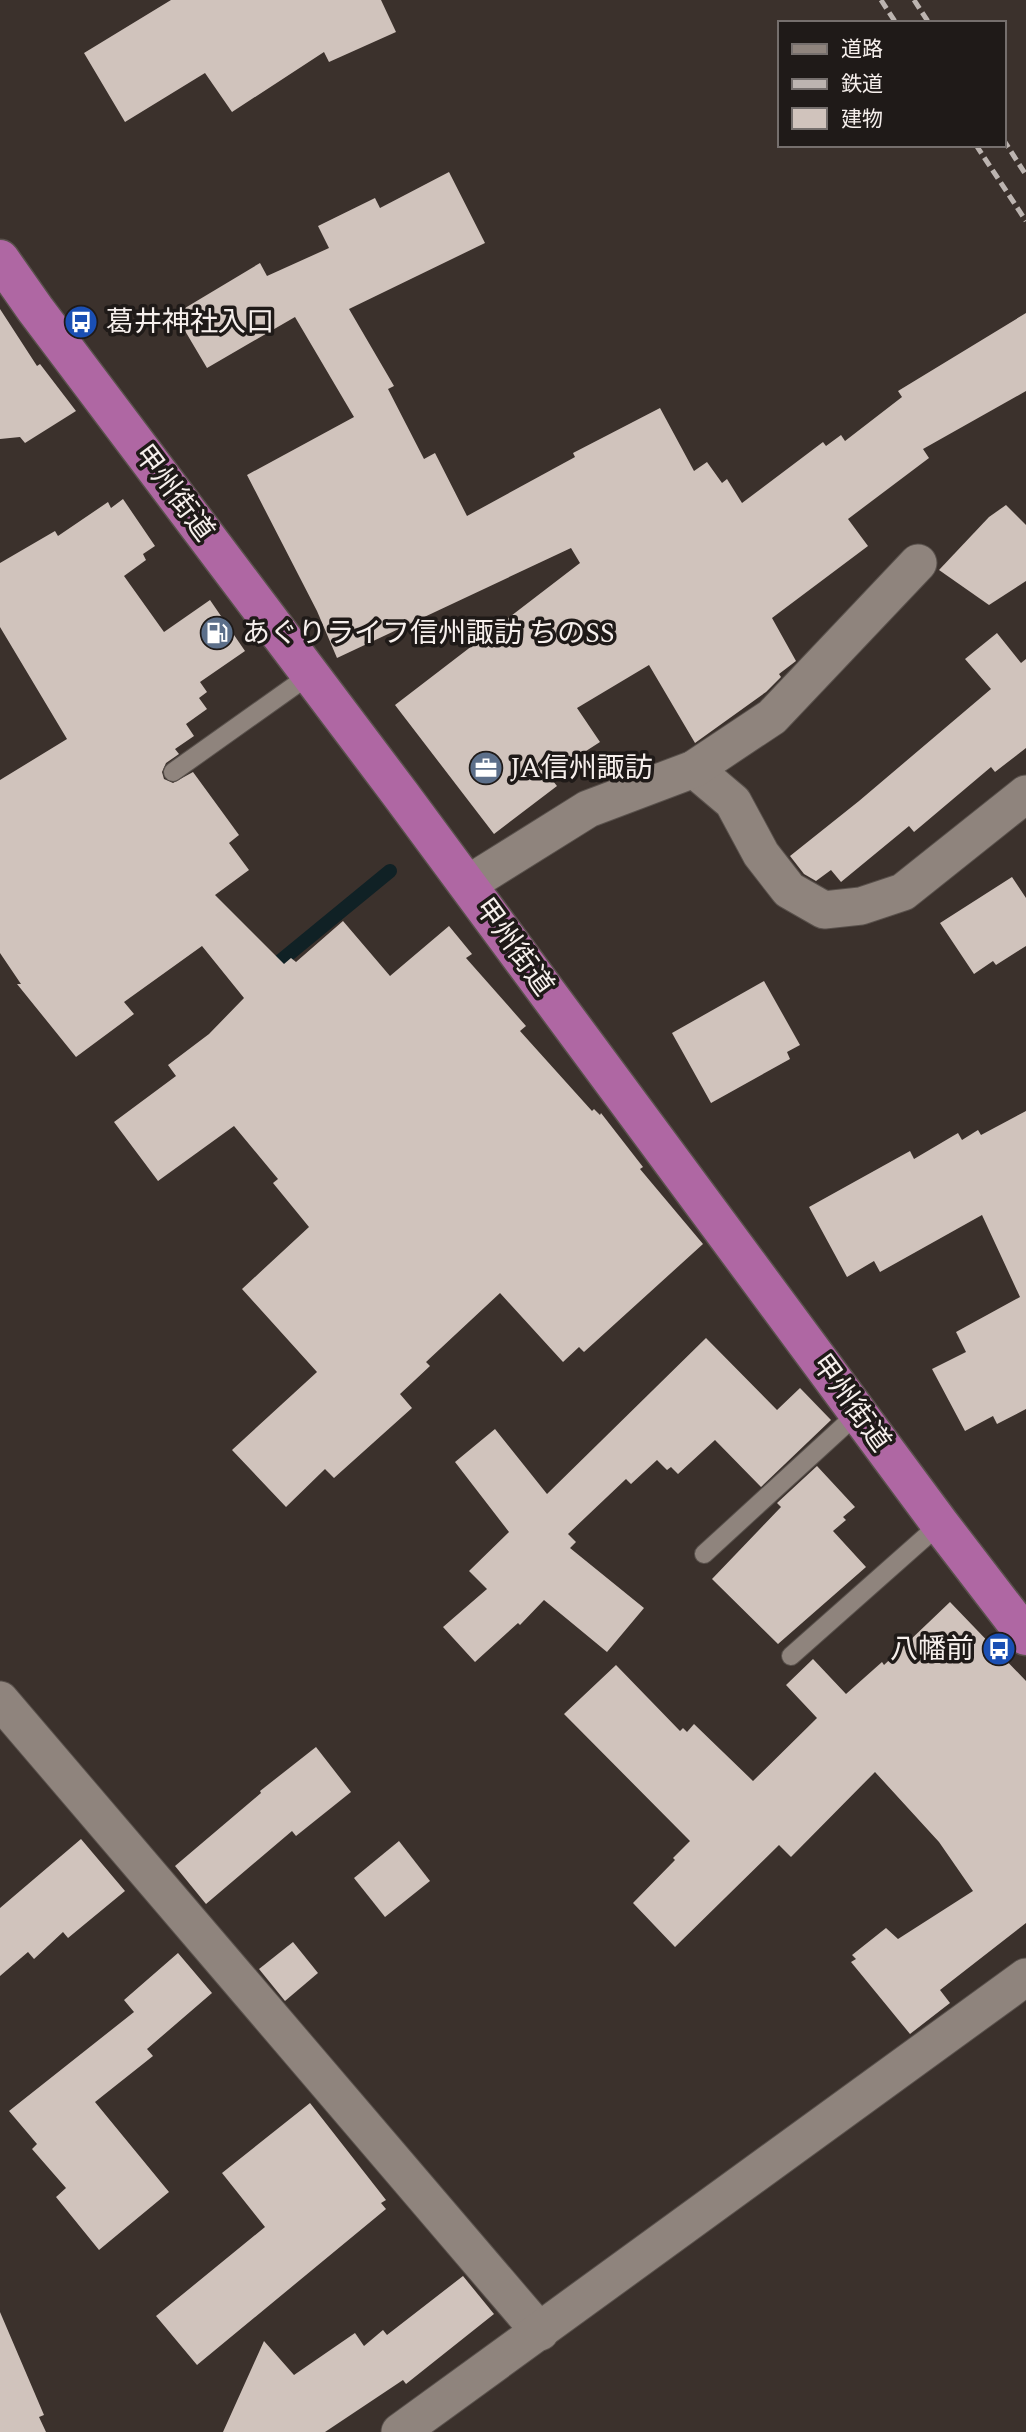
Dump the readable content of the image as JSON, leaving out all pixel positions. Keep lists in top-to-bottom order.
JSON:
{
  "streets": {
    "highway": ["甲州街道"]
  },
  "places": {
    "bus stop": ["葛井神社入口", "八幡前"],
    "fuel station": ["あぐりライフ信州諏訪 ちのSS"],
    "office": ["JA信州諏訪"]
  },
  "legend": ["道路", "鉄道", "建物"]
}
